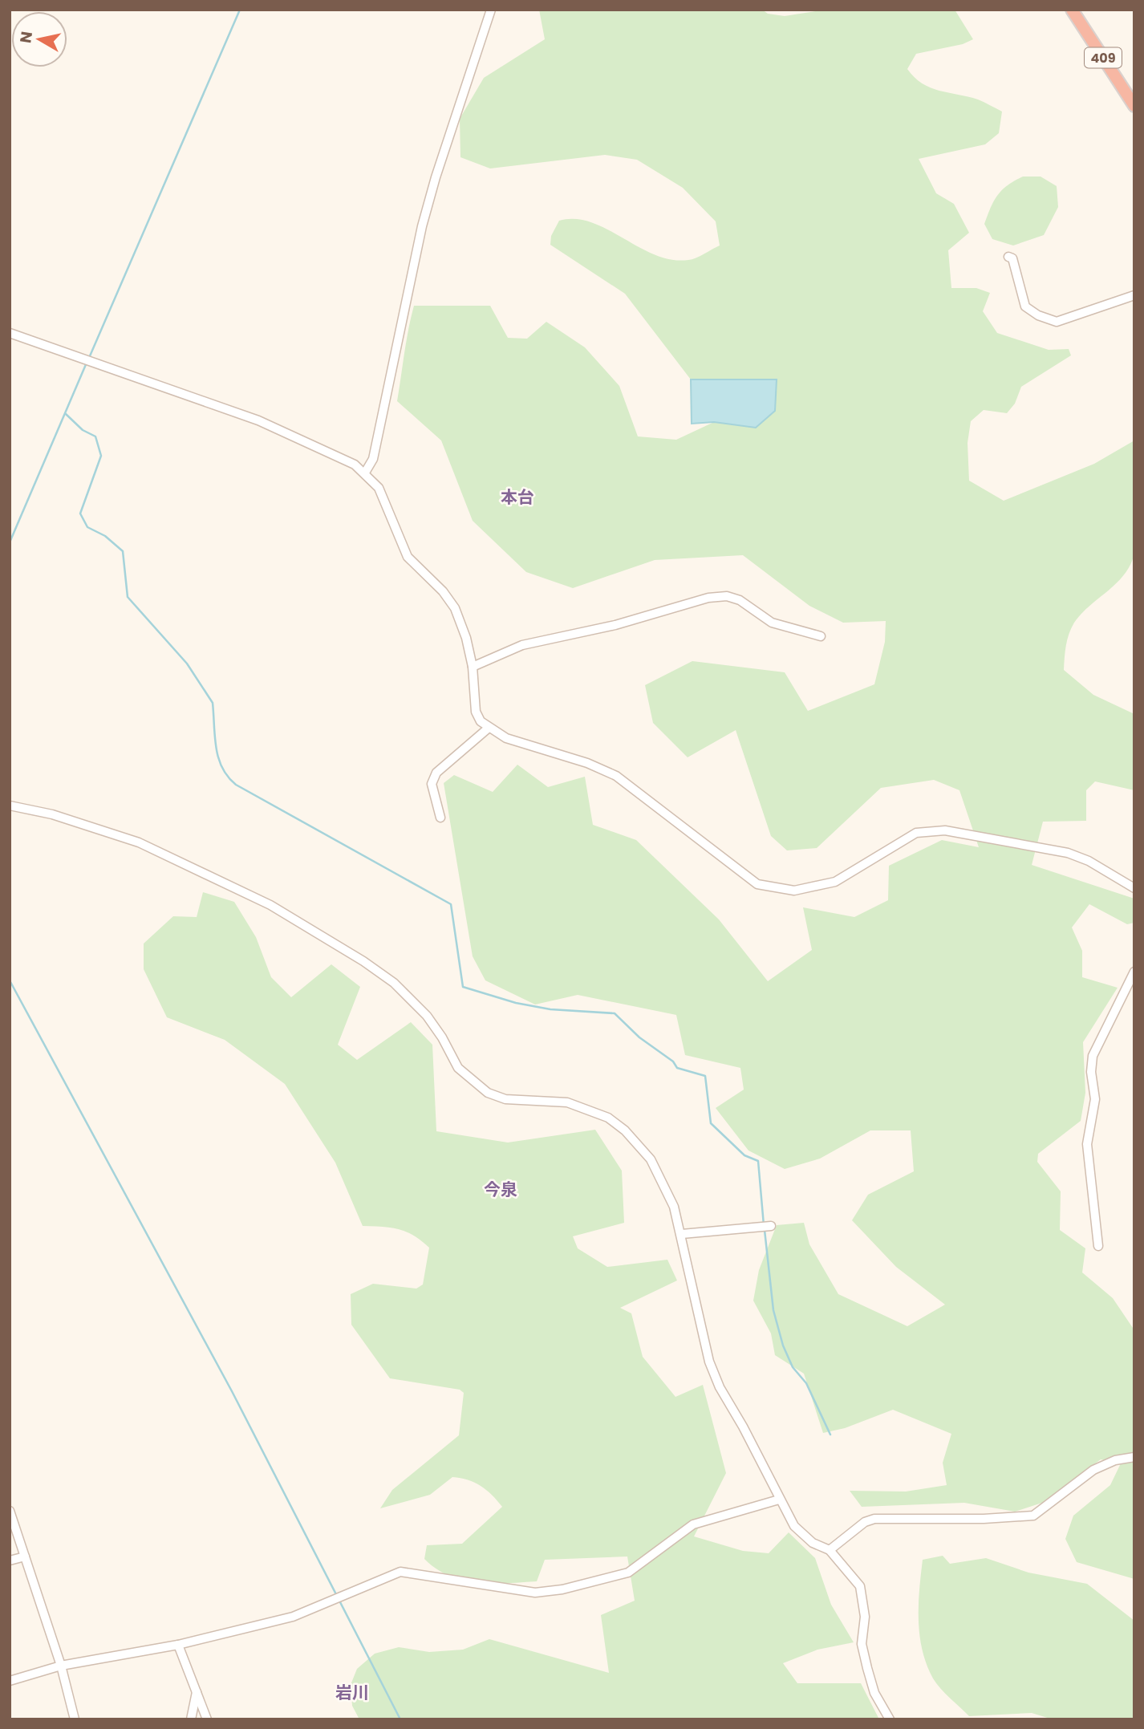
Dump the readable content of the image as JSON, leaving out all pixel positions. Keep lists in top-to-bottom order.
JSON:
{
  "streets": {
    "highway": ["409"]
  },
  "districts": ["本台", "今泉", "岩川"],
  "north": "left"
}
